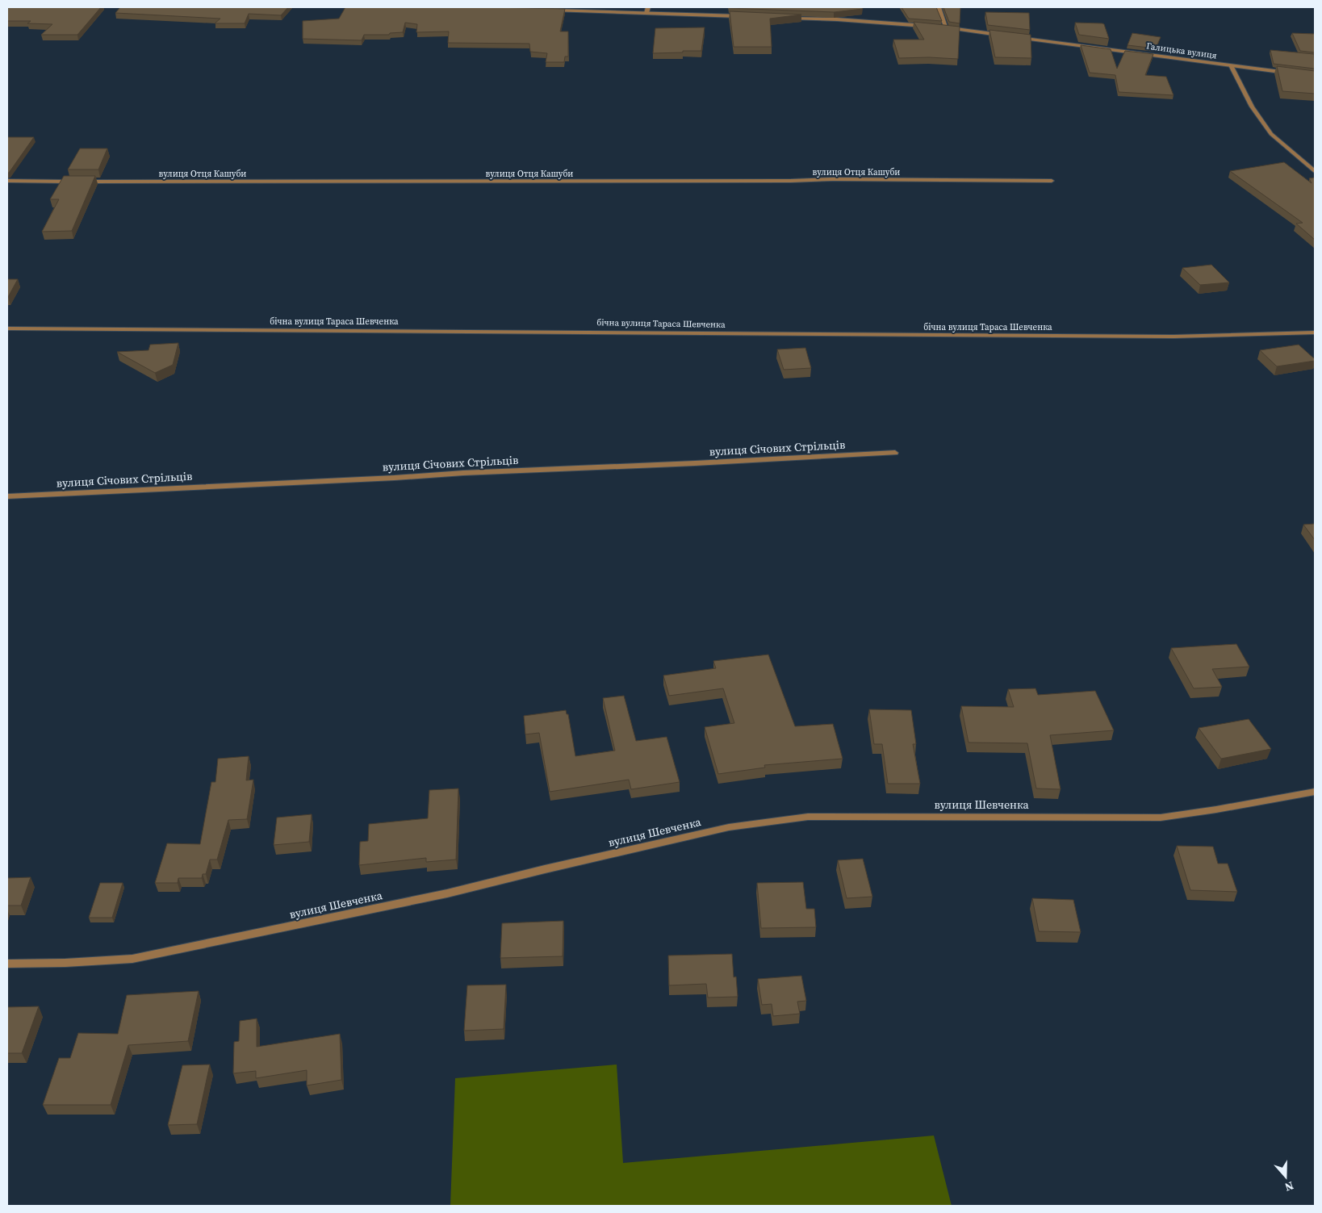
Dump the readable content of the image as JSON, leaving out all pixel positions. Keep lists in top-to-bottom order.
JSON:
{
  "streets": {
    "street": [
      "Галицька вулиця",
      "вулиця Отця Кашуби",
      "бічна вулиця Тараса Шевченка",
      "вулиця Січових Стрільців",
      "вулиця Шевченка"
    ]
  },
  "north": "bottom"
}
